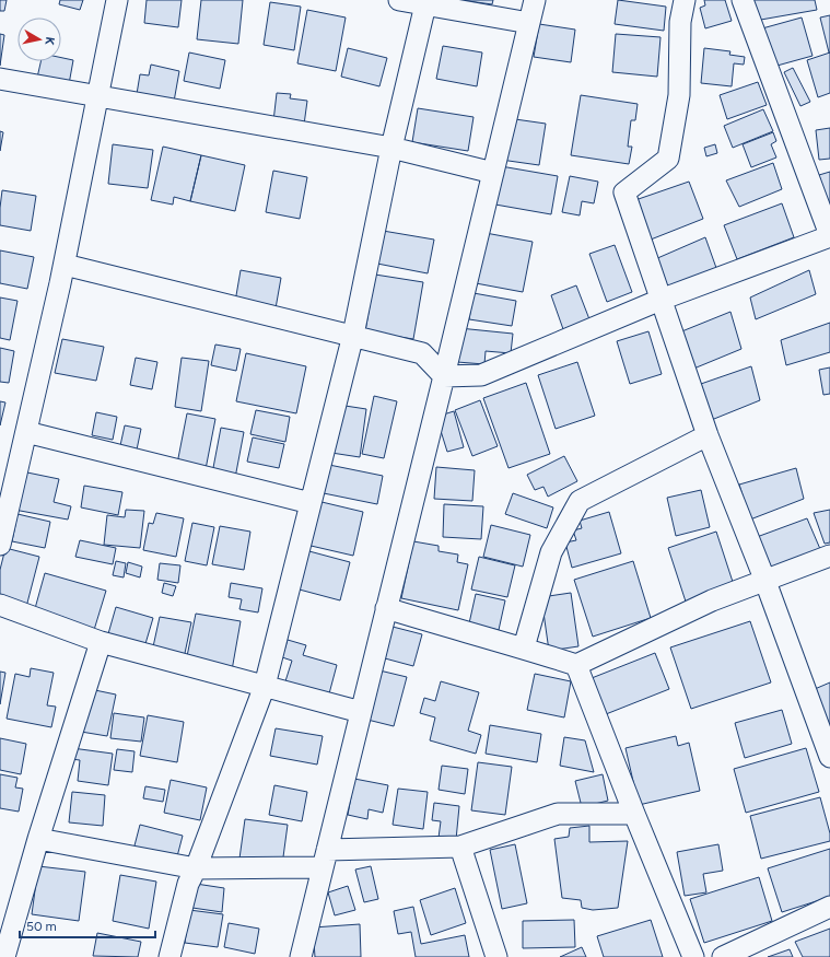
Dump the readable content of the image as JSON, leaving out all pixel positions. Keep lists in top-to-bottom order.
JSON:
{
  "scale_bar": "50 m",
  "north": "right"
}
